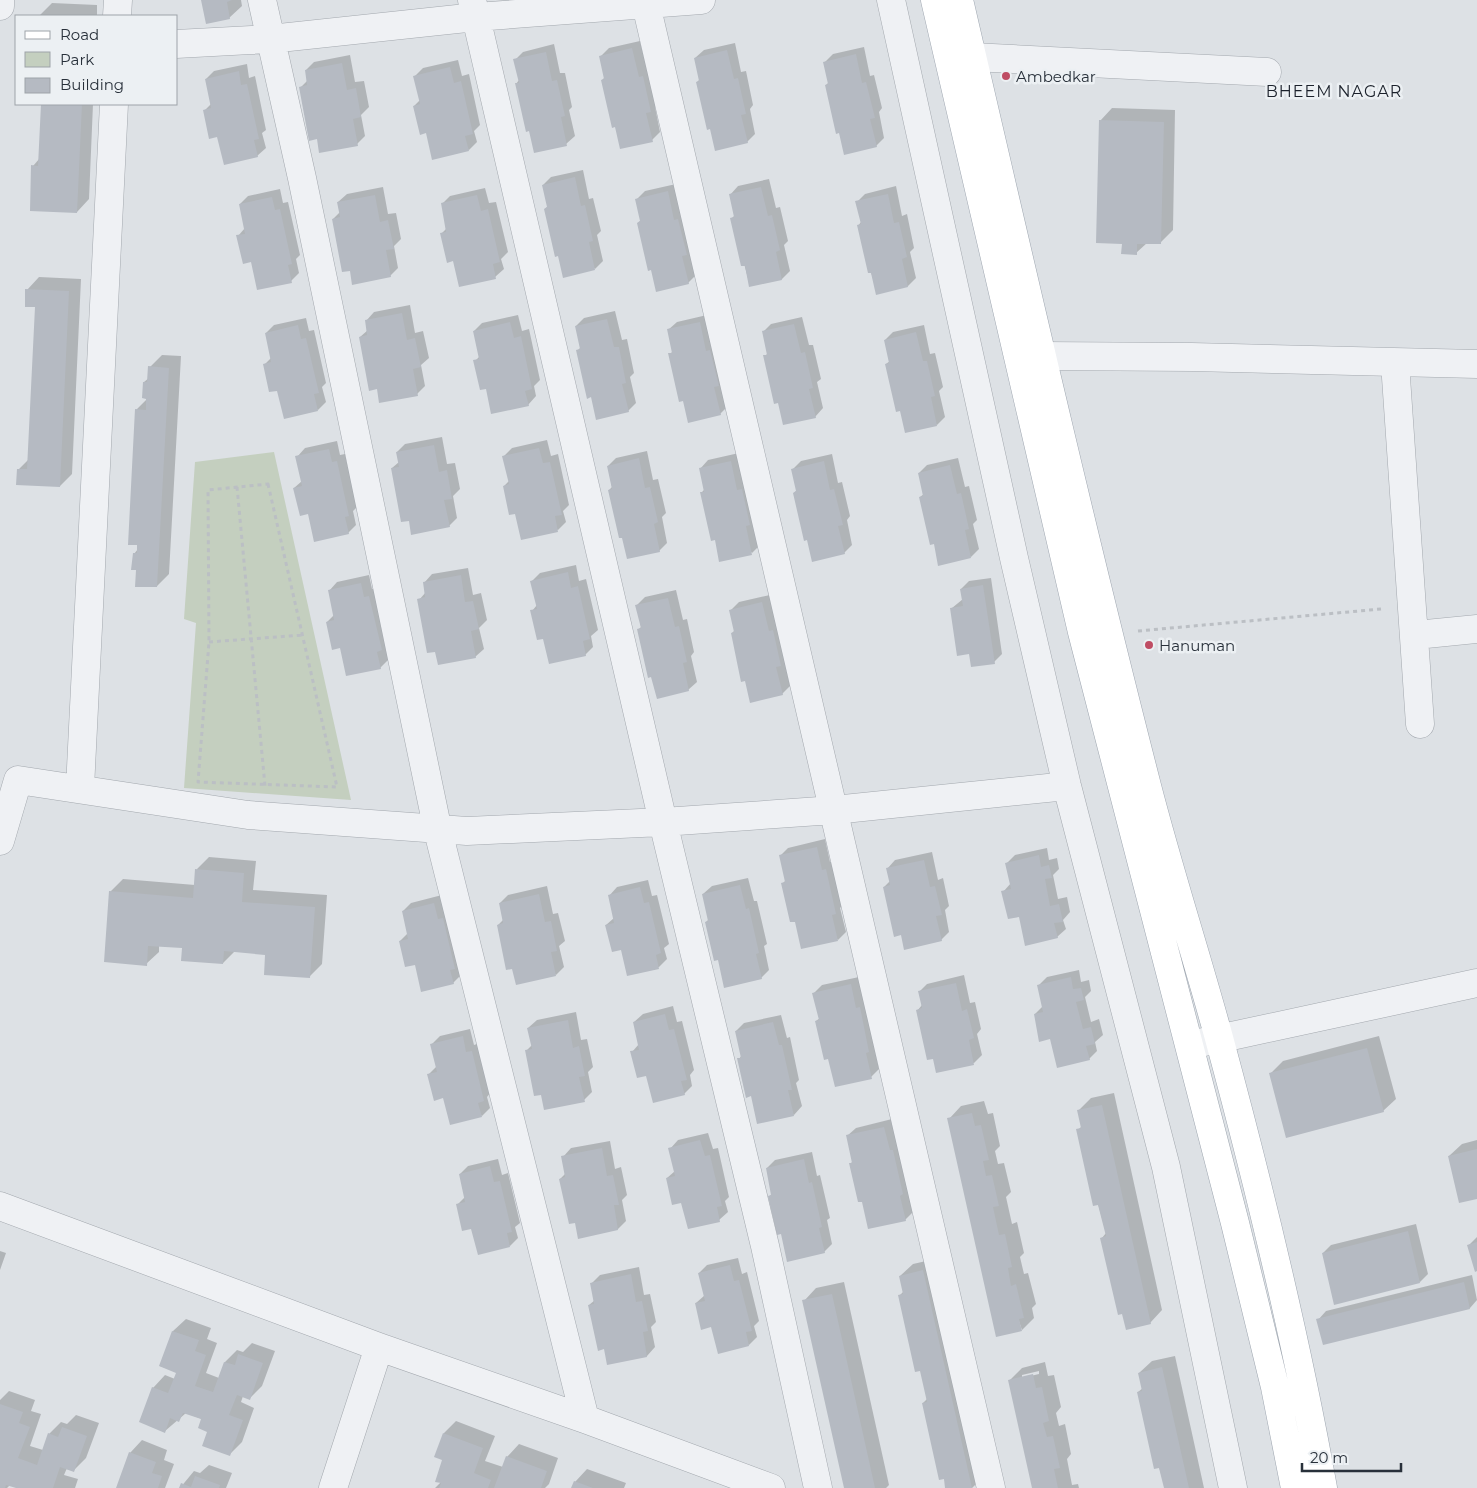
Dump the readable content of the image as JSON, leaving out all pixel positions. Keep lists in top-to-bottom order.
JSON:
{
  "districts": ["BHEEM NAGAR"],
  "places": ["Ambedkar", "Hanuman"],
  "legend": ["Road", "Park", "Building"],
  "scale_bar": "20 m"
}
